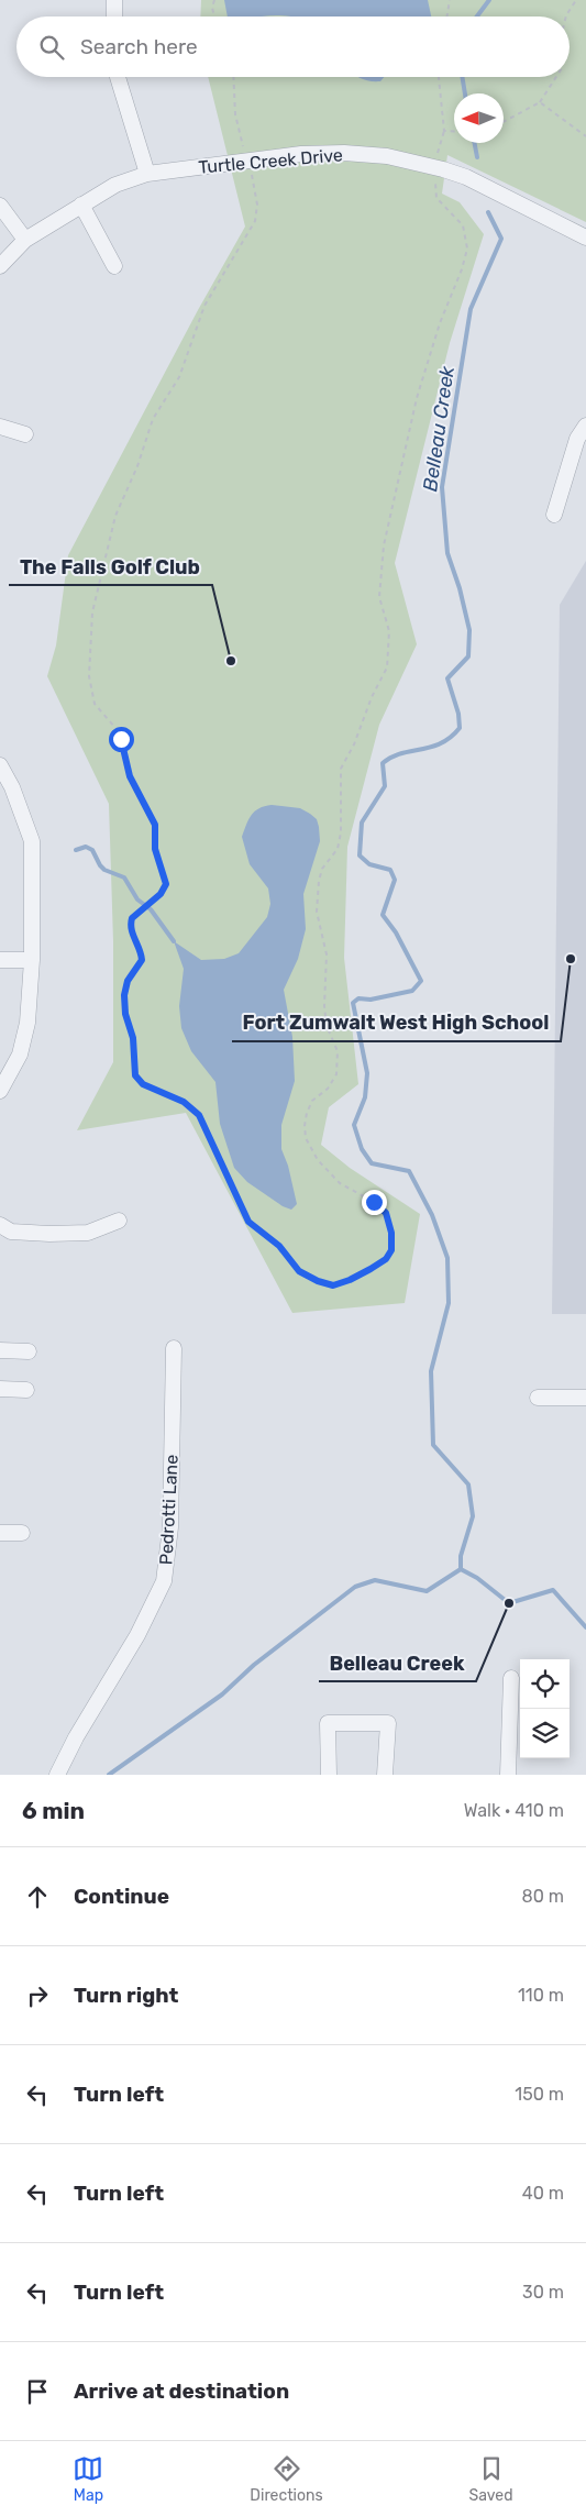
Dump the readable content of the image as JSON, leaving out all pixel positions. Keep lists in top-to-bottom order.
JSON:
{
  "streets": {
    "street": ["Turtle Creek Drive", "Pedrotti Lane"]
  },
  "water": ["Belleau Creek"],
  "places": ["The Falls Golf Club", "Fort Zumwalt West High School", "Belleau Creek"],
  "north": "left",
  "page": {
    "search": "Search here",
    "heading": ["6 min", "Walk · 410 m"],
    "list": [
      ["Continue", "80 m"],
      ["Turn right", "110 m"],
      ["Turn left", "150 m"],
      ["Turn left", "40 m"],
      ["Turn left", "30 m"],
      "Arrive at destination"
    ],
    "nav": ["Map", "Directions", "Saved"]
  }
}
